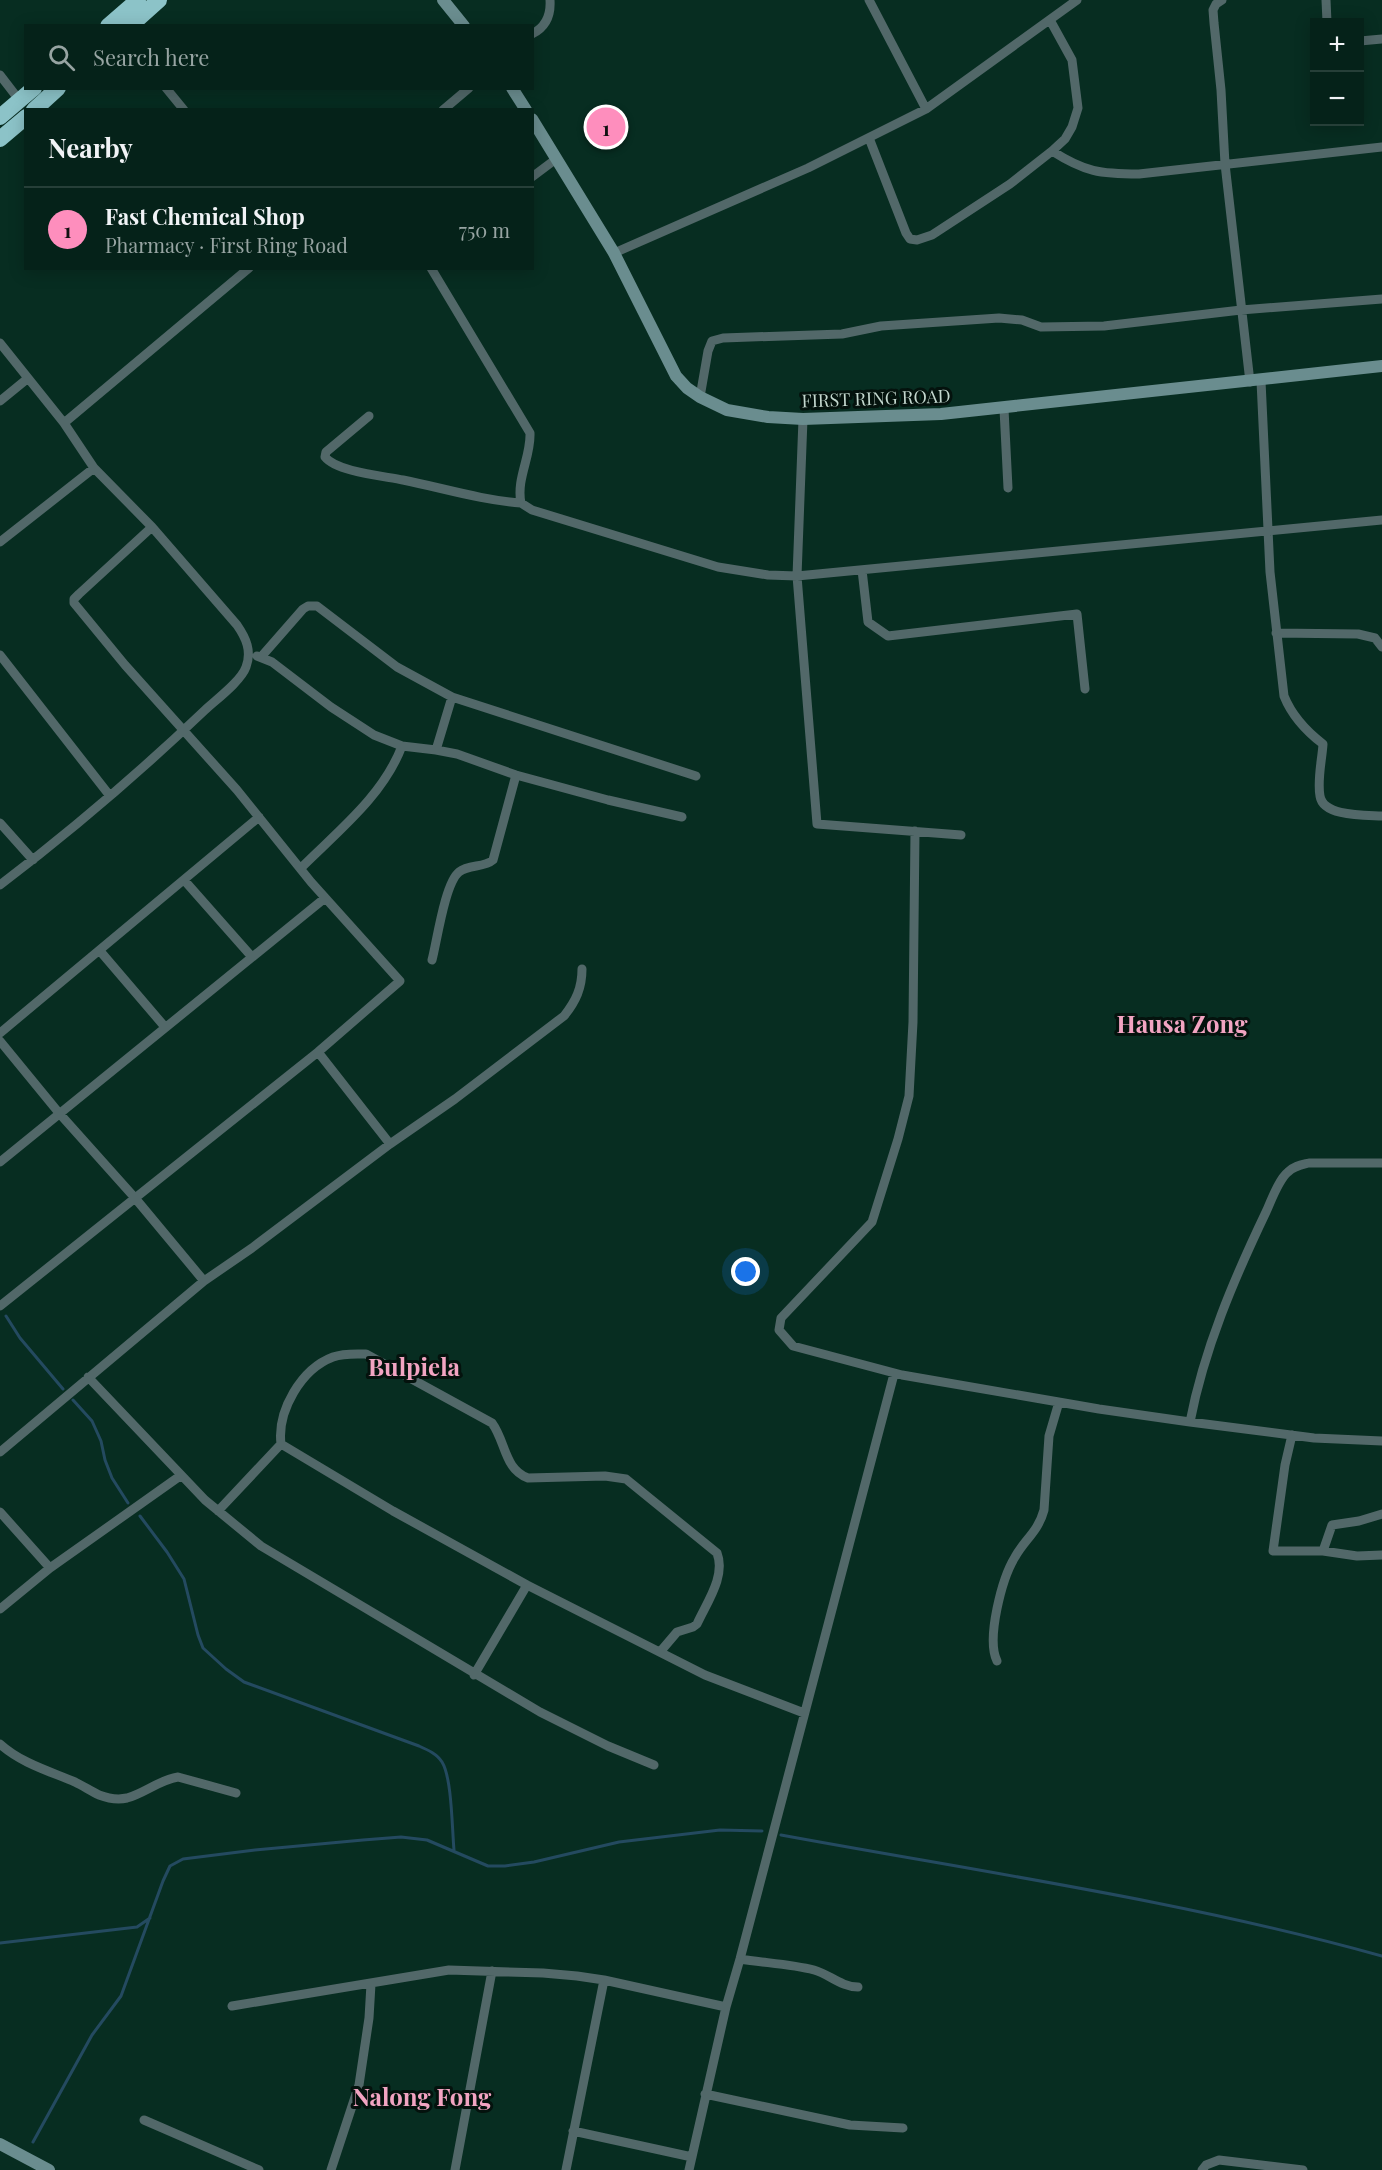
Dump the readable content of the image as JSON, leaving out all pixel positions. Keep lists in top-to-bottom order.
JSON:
{
  "streets": {
    "street": ["FIRST RING ROAD"]
  },
  "districts": ["Hausa Zong", "Bulpiela", "Nalong Fong"],
  "page": {
    "map_buttons": ["+", "−"],
    "search": "Search here",
    "pins": "1",
    "heading": "Nearby",
    "list": [
      {
        "mark": "1",
        "name": "Fast Chemical Shop",
        "note": "Pharmacy · First Ring Road",
        "value": "750 m"
      }
    ]
  }
}
